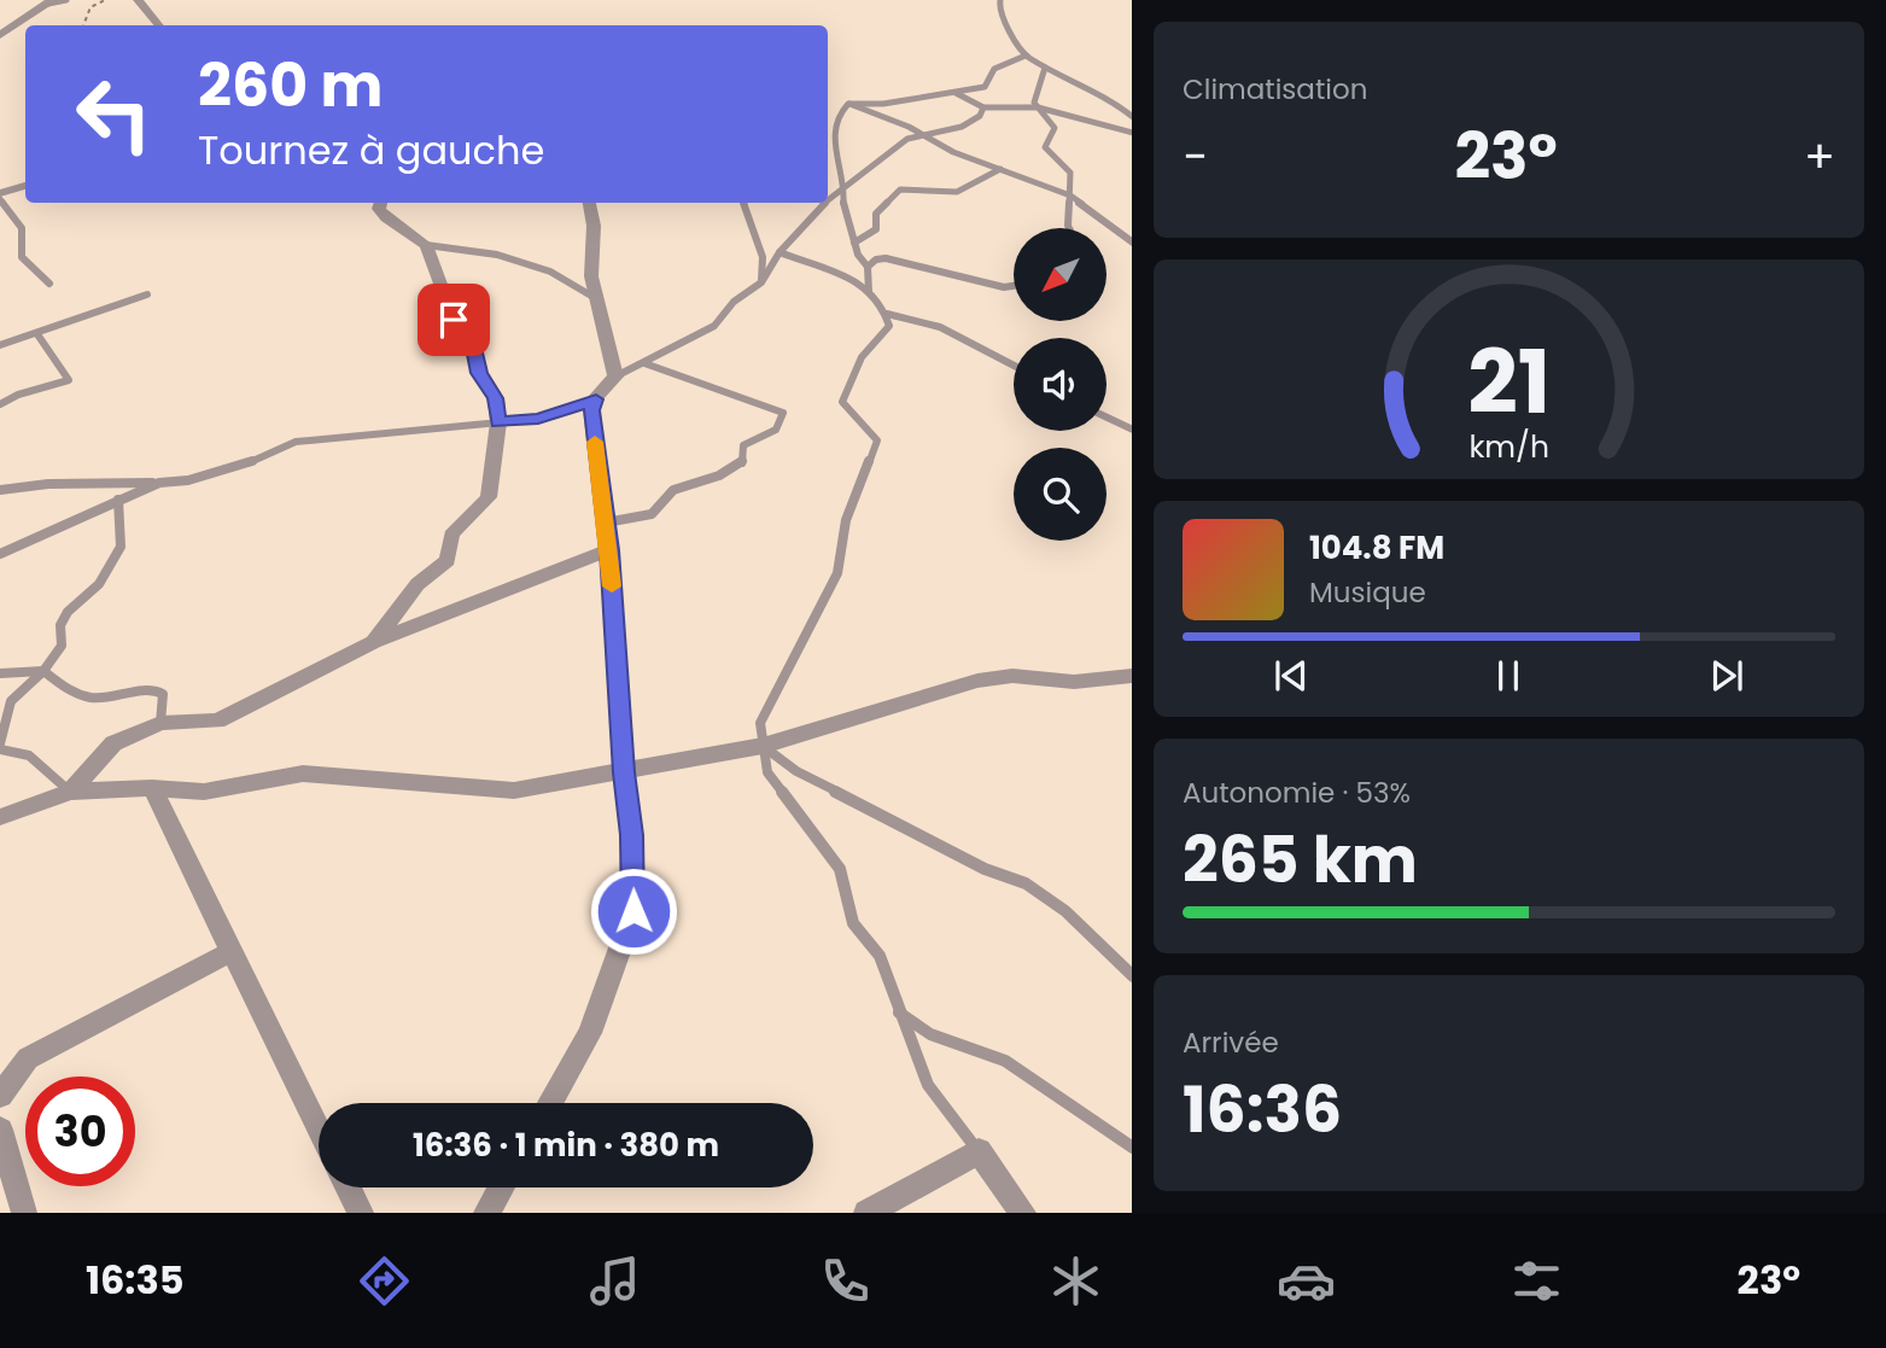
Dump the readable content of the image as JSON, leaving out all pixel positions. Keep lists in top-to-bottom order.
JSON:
{
  "north": "bottom left",
  "page": {
    "tile": [
      "Climatisation",
      ["Autonomie · 53%", "265 km"],
      ["Arrivée", "16:36"]
    ],
    "turn": ["260 m", "Tournez à gauche"],
    "heat": ["−", "23°", "+"],
    "song": ["104.8 FM", "Musique"],
    "limit": "30",
    "trip": "16:36 · 1 min · 380 m",
    "tabs": ["16:35", "23°"],
    "gauge": ["21", "km/h"]
  }
}
